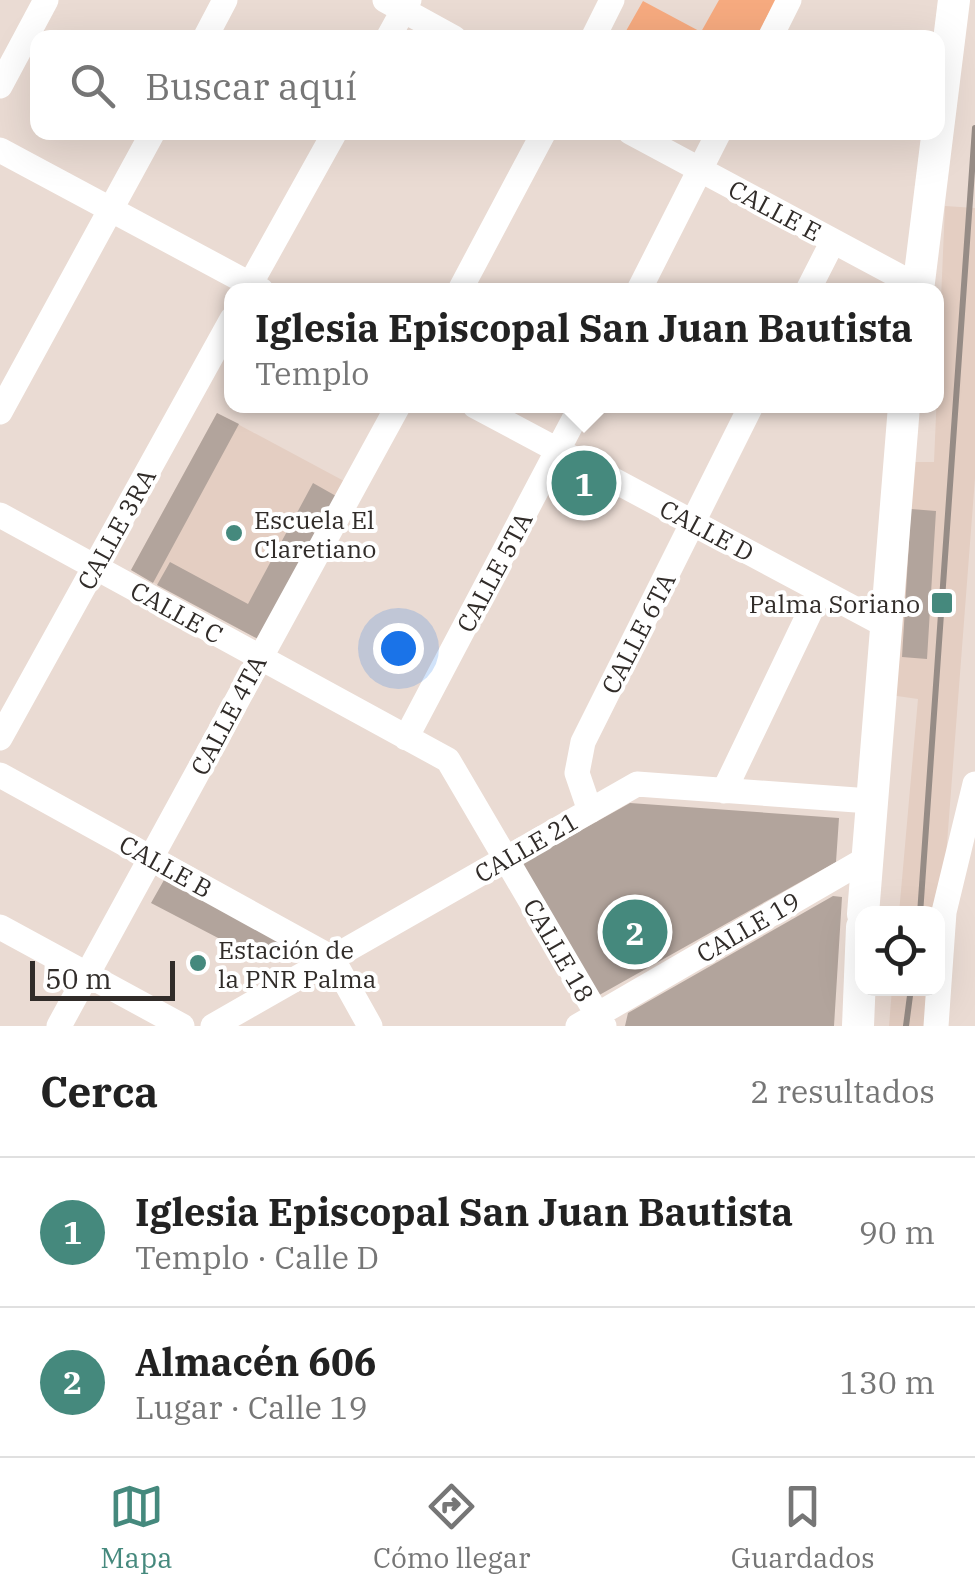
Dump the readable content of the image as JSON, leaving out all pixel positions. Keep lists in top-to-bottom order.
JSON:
{
  "streets": {
    "street": [
      "CALLE E",
      "CALLE 3RA",
      "CALLE D",
      "CALLE 5TA",
      "CALLE C",
      "CALLE 6TA",
      "CALLE 4TA",
      "CALLE 21",
      "CALLE B",
      "CALLE 19",
      "CALLE 18"
    ]
  },
  "crossings": [
    ["CALLE 3RA", "CALLE C"],
    ["CALLE D", "CALLE 5TA"],
    ["CALLE D", "CALLE 6TA"],
    ["CALLE 5TA", "CALLE C"],
    ["CALLE 5TA", "CALLE 18"],
    ["CALLE C", "CALLE 4TA"],
    ["CALLE C", "CALLE 18"],
    ["CALLE 6TA", "CALLE 21"],
    ["CALLE 4TA", "CALLE B"],
    ["CALLE 21", "CALLE B"],
    ["CALLE 21", "CALLE 18"],
    ["CALLE 19", "CALLE 18"]
  ],
  "places": {
    "other": ["Escuela El Claretiano", "Estación de la PNR Palma"],
    "transit": ["Palma Soriano"]
  },
  "scale_bar": "50 m",
  "page": {
    "search": "Buscar aquí",
    "popup": ["Iglesia Episcopal San Juan Bautista", "Templo"],
    "pins": ["1", "2"],
    "scale": "50 m",
    "heading": ["Cerca", "2 resultados"],
    "list": [
      {
        "mark": "1",
        "name": "Iglesia Episcopal San Juan Bautista",
        "note": "Templo · Calle D",
        "value": "90 m"
      },
      {
        "mark": "2",
        "name": "Almacén 606",
        "note": "Lugar · Calle 19",
        "value": "130 m"
      }
    ],
    "nav": ["Mapa", "Cómo llegar", "Guardados"]
  }
}
